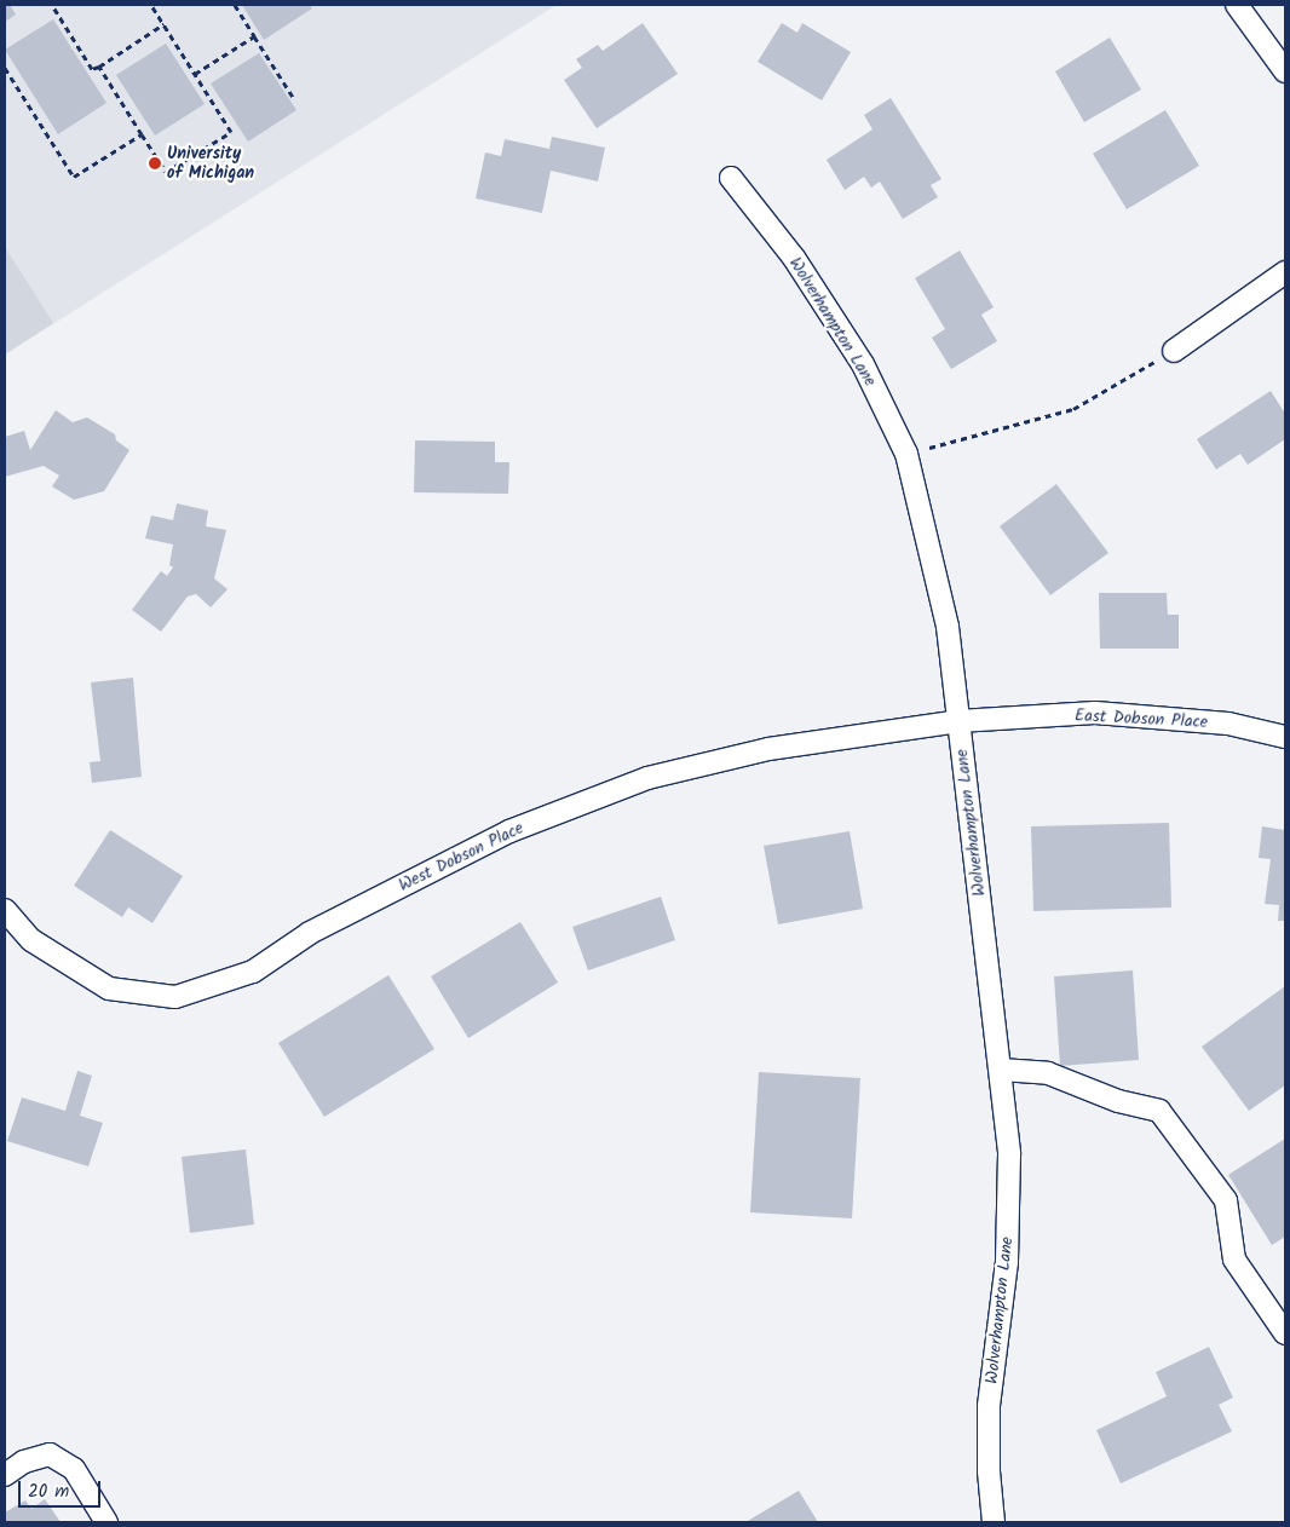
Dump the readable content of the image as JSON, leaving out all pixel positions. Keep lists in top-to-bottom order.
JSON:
{
  "streets": {
    "street": ["Wolverhampton Lane", "East Dobson Place", "West Dobson Place"]
  },
  "crossings": [
    ["Wolverhampton Lane", "East Dobson Place"],
    ["Wolverhampton Lane", "West Dobson Place"],
    ["East Dobson Place", "West Dobson Place"]
  ],
  "places": ["University of Michigan"],
  "scale_bar": "20 m"
}
